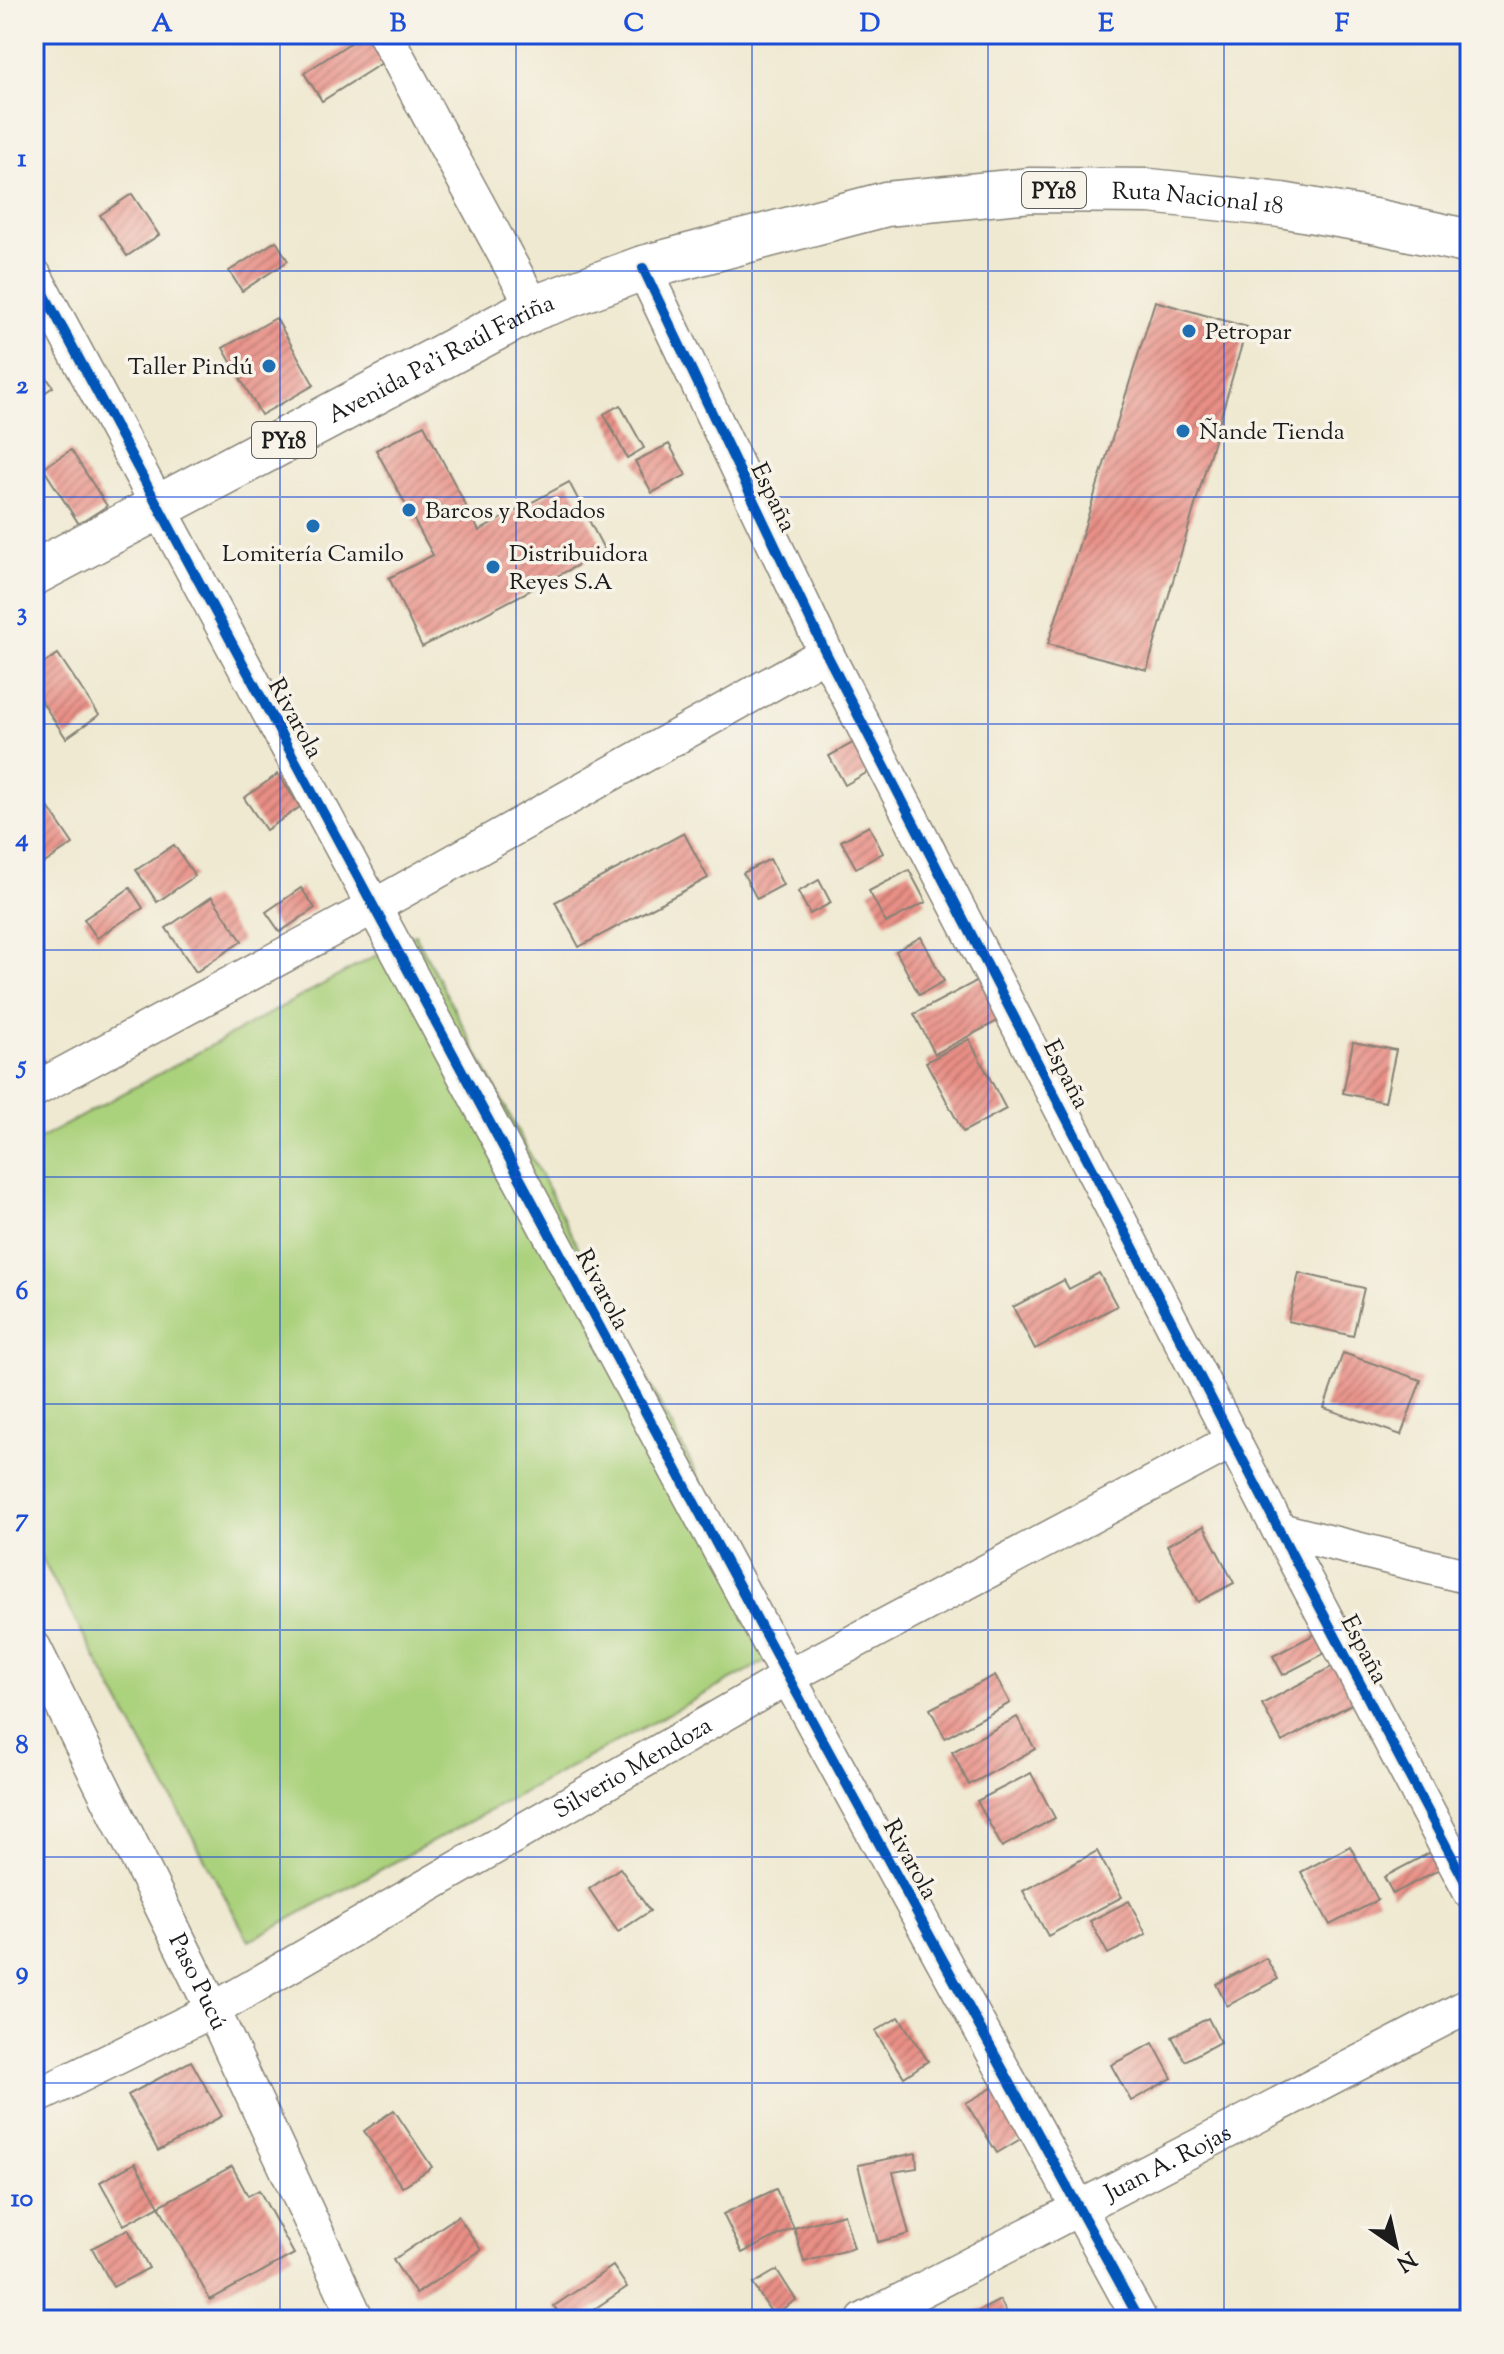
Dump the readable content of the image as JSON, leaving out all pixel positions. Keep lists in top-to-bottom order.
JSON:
{
  "streets": {
    "highway": ["PY18", "Ruta Nacional 18", "Avenida Pa'i Raúl Fariña"],
    "street": [
      "España",
      "Rivarola",
      "Silverio Mendoza",
      "Paso Pucú",
      "Juan A. Rojas"
    ]
  },
  "crossings": [
    ["Ruta Nacional 18", "Avenida Pa'i Raúl Fariña"],
    ["Ruta Nacional 18", "España"],
    ["Avenida Pa'i Raúl Fariña", "España"],
    ["Avenida Pa'i Raúl Fariña", "Rivarola"],
    ["España", "Silverio Mendoza"],
    ["Rivarola", "Silverio Mendoza"],
    ["Rivarola", "Juan A. Rojas"],
    ["Silverio Mendoza", "Paso Pucú"]
  ],
  "places": [
    "Petropar",
    "Taller Pindú",
    "Ñande Tienda",
    "Barcos y Rodados",
    "Lomitería Camilo",
    "Distribuidora Reyes S.A"
  ],
  "north": "bottom right",
  "grid": {
    "columns": [
      "A",
      "B",
      "C",
      "D",
      "E",
      "F"
    ],
    "rows": [
      "1",
      "2",
      "3",
      "4",
      "5",
      "6",
      "7",
      "8",
      "9",
      "10"
    ]
  }
}
